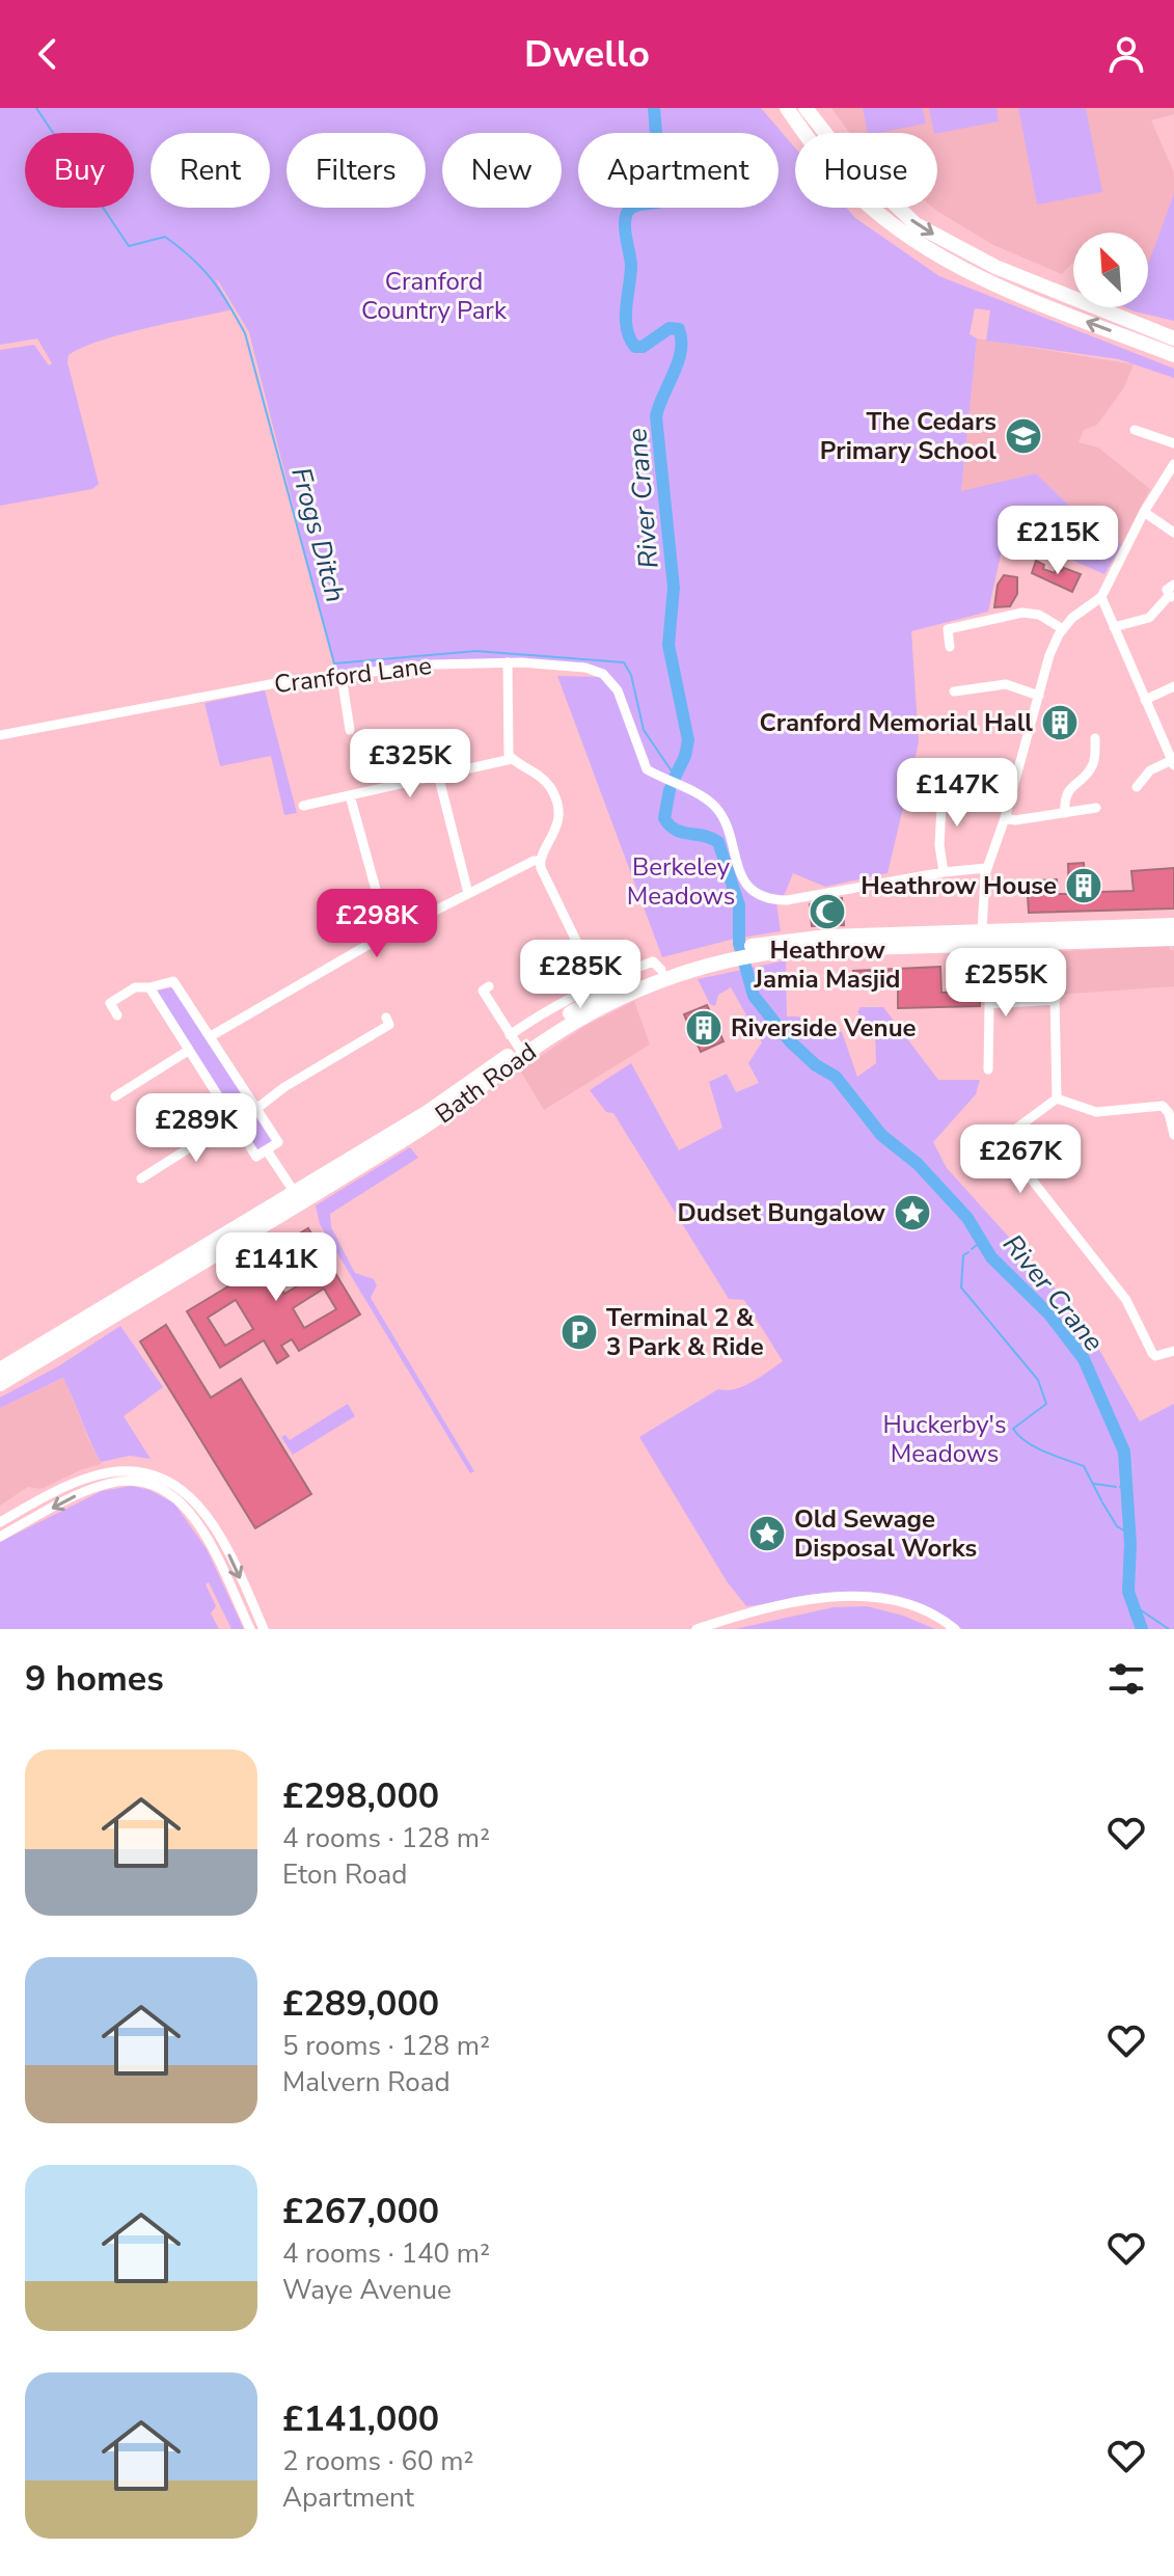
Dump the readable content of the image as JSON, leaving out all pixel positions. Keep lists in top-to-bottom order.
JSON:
{
  "streets": {
    "highway": ["Bath Road"],
    "street": ["Cranford Lane"]
  },
  "water": ["River Crane", "Frogs Ditch"],
  "parks": ["Cranford Country Park", "Berkeley Meadows", "Huckerby's Meadows"],
  "places": {
    "school or university": ["The Cedars Primary School"],
    "building": ["Cranford Memorial Hall", "Heathrow House", "Riverside Venue"],
    "mosque": ["Heathrow Jamia Masjid"],
    "place": ["Dudset Bungalow", "Old Sewage Disposal Works"],
    "parking": ["Terminal 2 & 3 Park & Ride"]
  },
  "north": "top left",
  "page": {
    "header": "Dwello",
    "chip": [
      "Buy",
      "Rent",
      "Filters",
      "New",
      "Apartment",
      "House"
    ],
    "price": [
      "£215K",
      "£325K",
      "£147K",
      "£298K",
      "£285K",
      "£255K",
      "£289K",
      "£267K",
      "£141K"
    ],
    "heading": "9 homes",
    "list": [
      {
        "name": "£298,000",
        "note": "4 rooms · 128 m² · Eton Road"
      },
      {
        "name": "£289,000",
        "note": "5 rooms · 128 m² · Malvern Road"
      },
      {
        "name": "£267,000",
        "note": "4 rooms · 140 m² · Waye Avenue"
      },
      {
        "name": "£141,000",
        "note": "2 rooms · 60 m² · Apartment"
      }
    ]
  }
}
